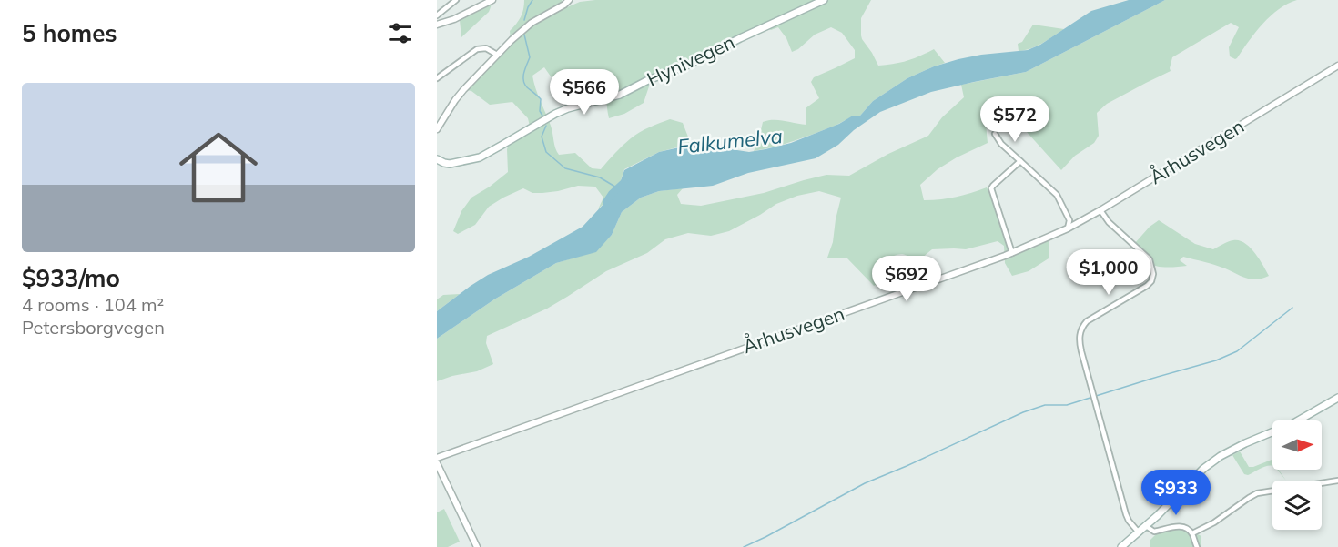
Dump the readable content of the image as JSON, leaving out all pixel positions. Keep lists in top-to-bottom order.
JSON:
{
  "streets": {
    "main road": ["Hynivegen"],
    "street": ["Århusvegen"]
  },
  "water": ["Falkumelva"],
  "north": "right",
  "page": {
    "heading": "5 homes",
    "list": [
      {
        "name": "$933/mo",
        "note": "4 rooms · 104 m² · Petersborgvegen"
      }
    ],
    "price": [
      "$566",
      "$572",
      "$1,000",
      "$692",
      "$933"
    ]
  }
}
